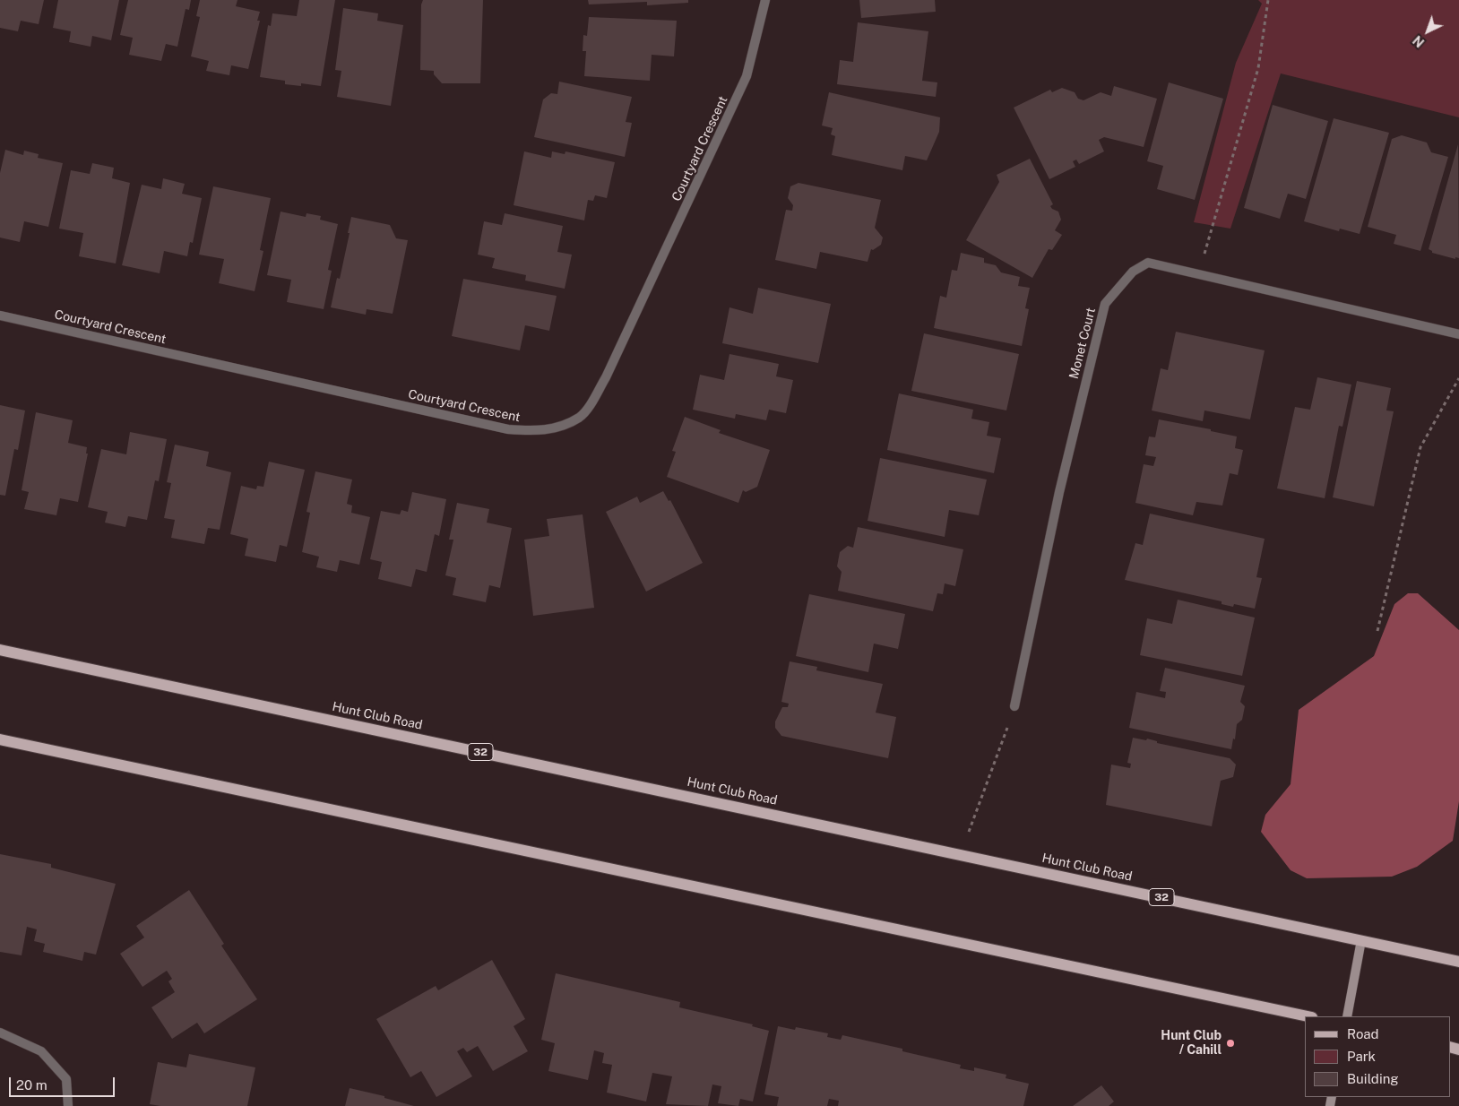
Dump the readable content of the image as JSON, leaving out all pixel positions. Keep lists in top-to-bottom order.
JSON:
{
  "streets": {
    "main road": ["Hunt Club Road", "32"],
    "street": ["Courtyard Crescent", "Monet Court"]
  },
  "places": ["Hunt Club / Cahill"],
  "legend": ["Road", "Park", "Building"],
  "scale_bar": "20 m",
  "north": "bottom left"
}
